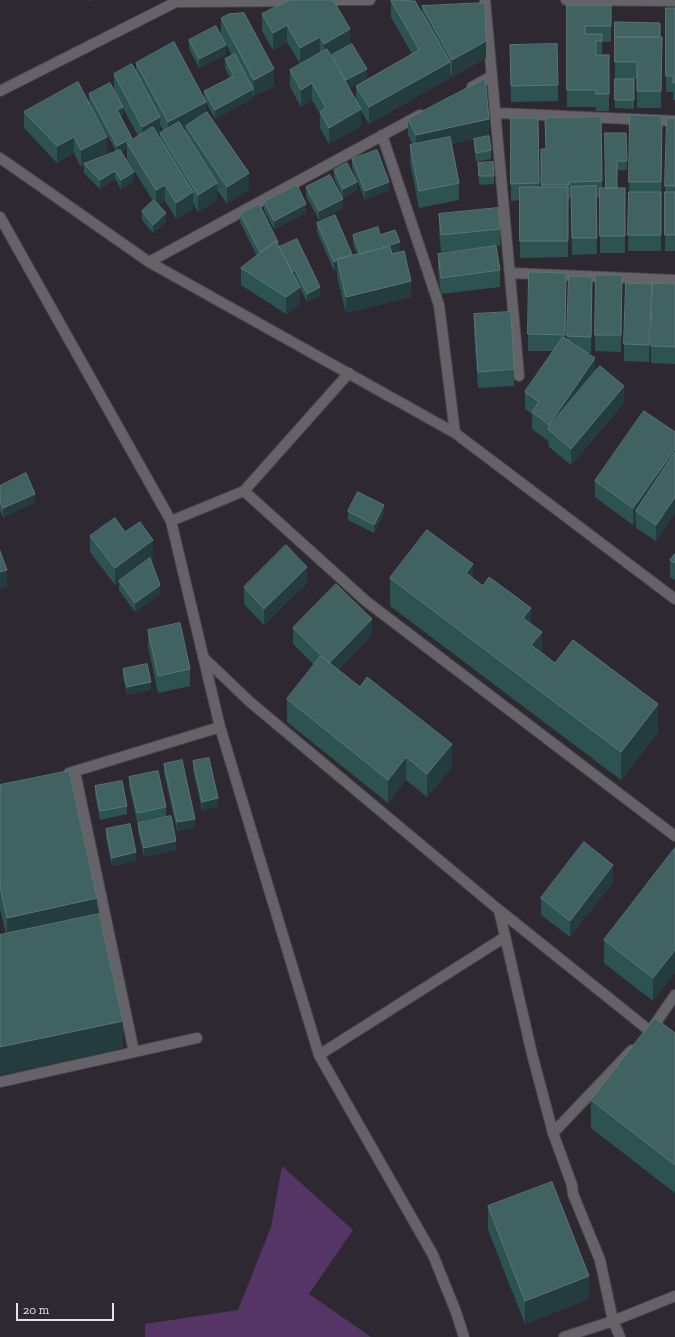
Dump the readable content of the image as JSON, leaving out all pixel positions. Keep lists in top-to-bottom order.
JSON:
{
  "scale_bar": "20 m"
}
